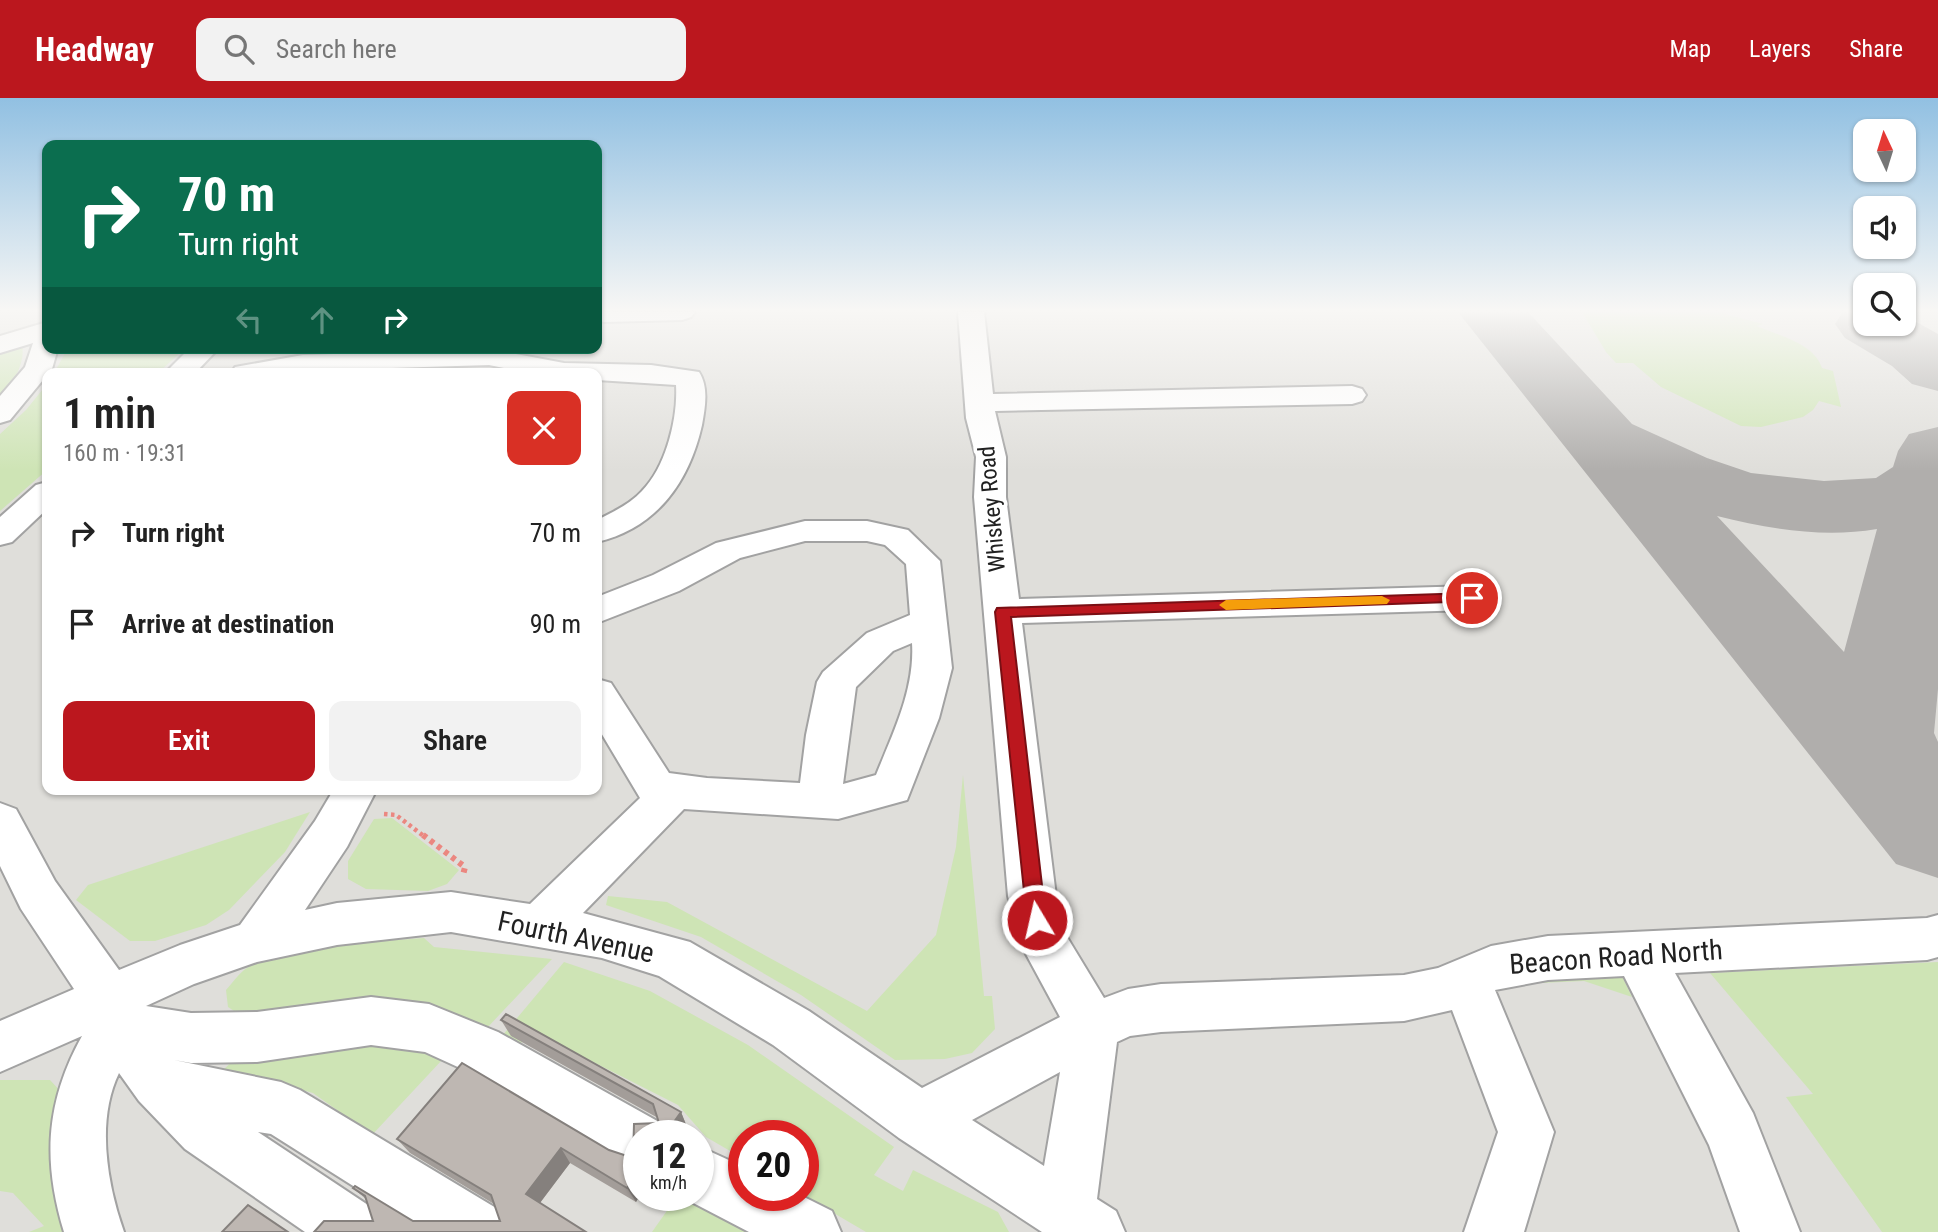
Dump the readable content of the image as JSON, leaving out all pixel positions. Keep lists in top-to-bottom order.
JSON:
{
  "streets": {
    "lane": ["Whiskey Road", "Fourth Avenue", "Beacon Road North"]
  },
  "crossings": [
    ["Whiskey Road", "Beacon Road North"],
    ["Fourth Avenue", "Beacon Road North"]
  ],
  "north": "top",
  "page": {
    "header": "Headway",
    "search": "Search here",
    "nav": ["Map", "Layers", "Share"],
    "turn": ["70 m", "Turn right"],
    "heading": ["1 min", "160 m · 19:31"],
    "list": [
      {
        "name": "Turn right",
        "value": "70 m"
      },
      {
        "name": "Arrive at destination",
        "value": "90 m"
      }
    ],
    "buttons": ["Exit", "Share"],
    "speed": "12 km/h",
    "limit": "20"
  }
}
